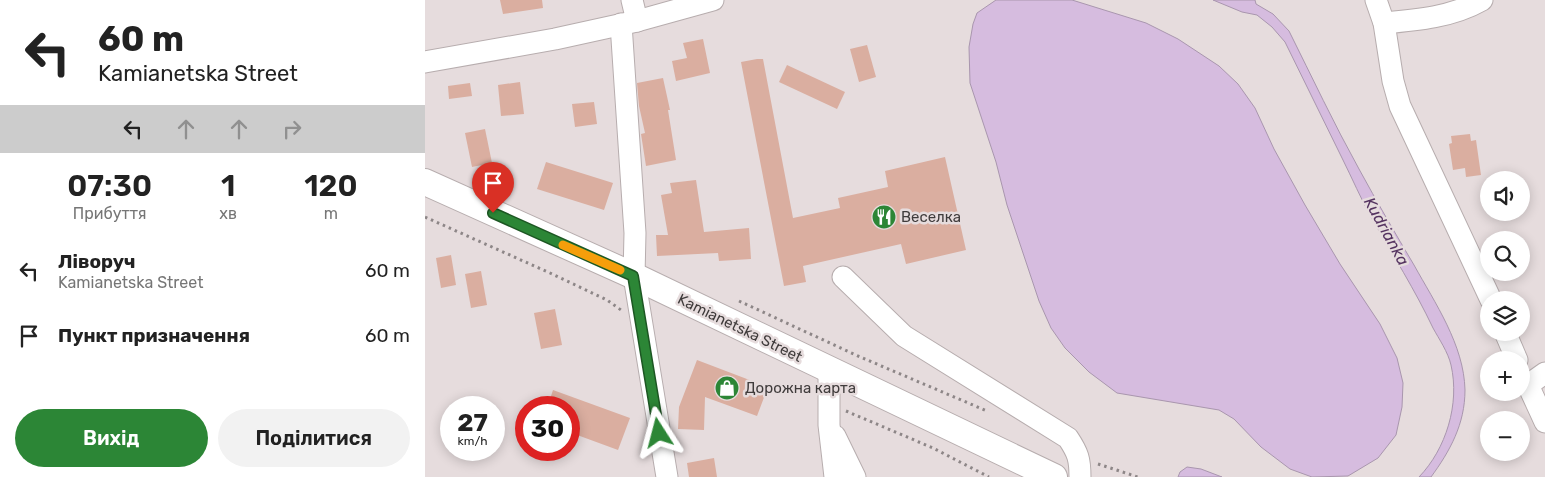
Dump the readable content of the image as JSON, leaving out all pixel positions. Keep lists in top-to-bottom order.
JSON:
{
  "streets": {
    "main road": ["Kamianetska Street"]
  },
  "water": ["Kudrianka"],
  "places": {
    "restaurant": ["Веселка"],
    "shop": ["Дорожна карта"]
  },
  "page": {
    "turn": ["60 m", "Kamianetska Street"],
    "eta": [
      "07:30",
      "Прибуття",
      "1",
      "хв",
      "120",
      "m"
    ],
    "map_buttons": ["+", "−"],
    "list": [
      {
        "name": "Ліворуч",
        "note": "Kamianetska Street",
        "value": "60 m"
      },
      {
        "name": "Пункт призначення",
        "value": "60 m"
      }
    ],
    "speed": "27 km/h",
    "limit": "30",
    "buttons": ["Вихід", "Поділитися"]
  }
}
